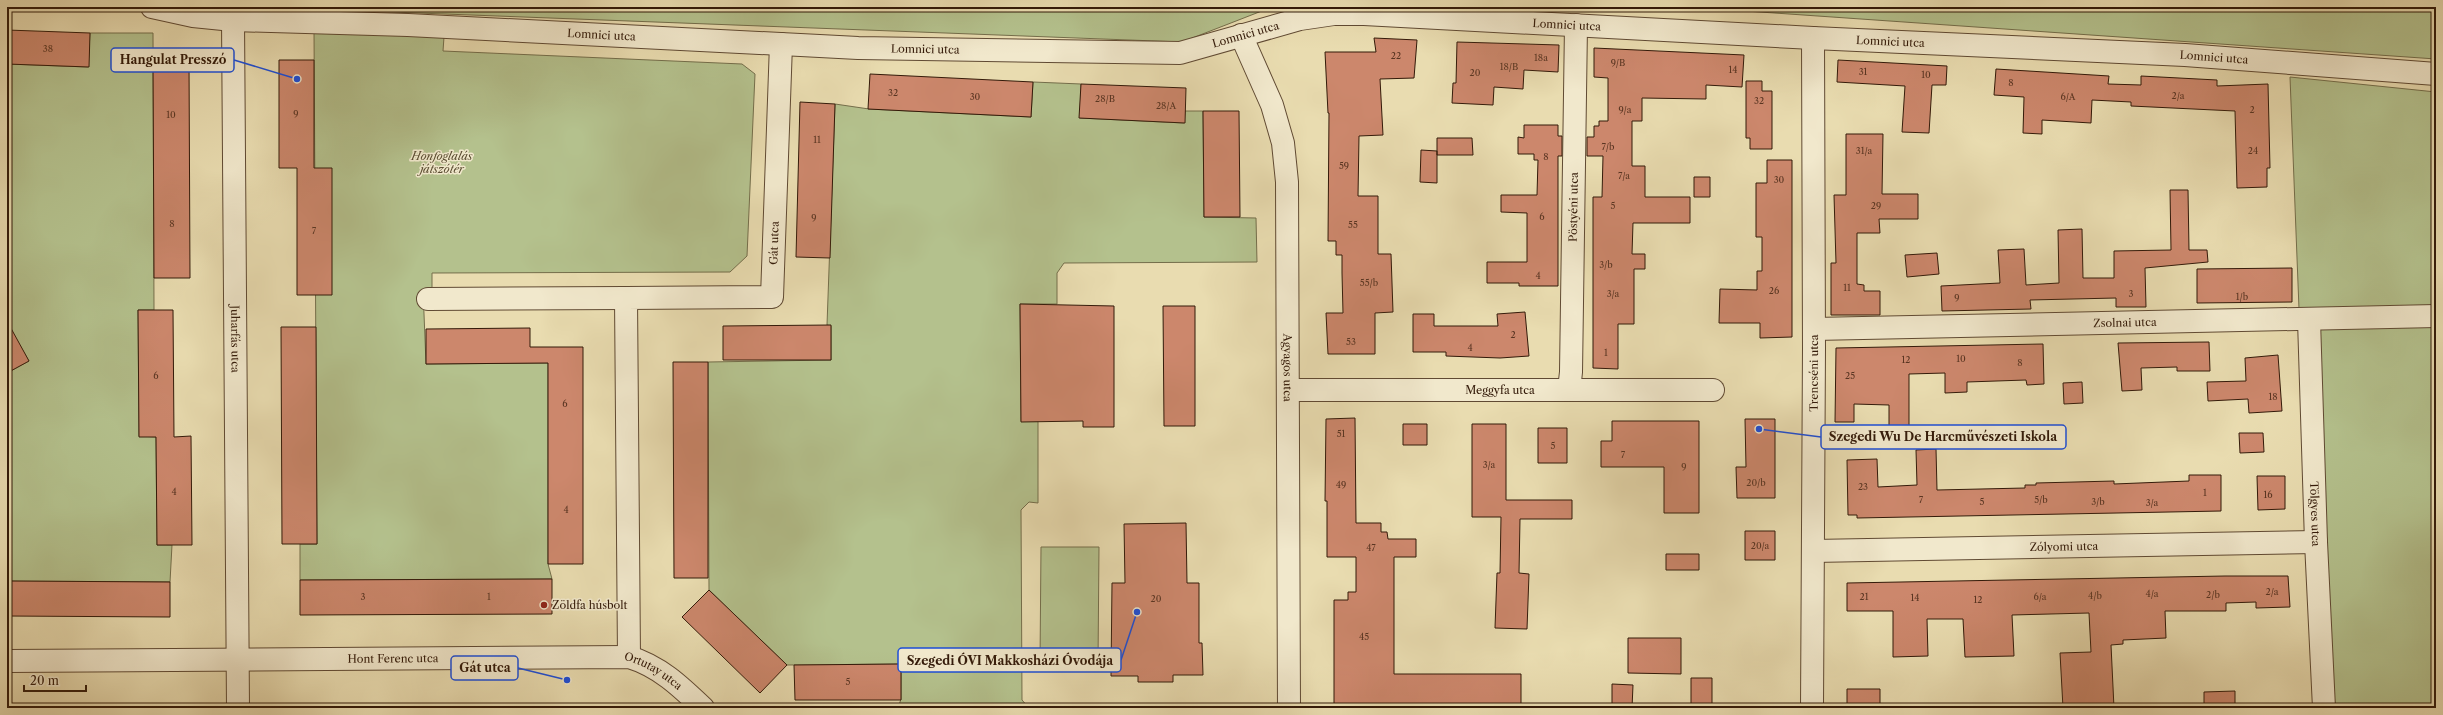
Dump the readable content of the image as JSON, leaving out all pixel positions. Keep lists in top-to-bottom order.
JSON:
{
  "streets": {
    "street": [
      "Lomnici utca",
      "Pöstyéni utca",
      "Gát utca",
      "Zsolnai utca",
      "Juharfás utca",
      "Agyagos utca",
      "Trencséni utca",
      "Meggyfa utca",
      "Tölgyes utca",
      "Zólyomi utca",
      "Hont Ferenc utca",
      "Ortutay utca"
    ]
  },
  "crossings": [
    ["Lomnici utca", "Pöstyéni utca"],
    ["Lomnici utca", "Gát utca"],
    ["Lomnici utca", "Juharfás utca"],
    ["Lomnici utca", "Agyagos utca"],
    ["Lomnici utca", "Trencséni utca"],
    ["Pöstyéni utca", "Meggyfa utca"],
    ["Zsolnai utca", "Trencséni utca"],
    ["Zsolnai utca", "Tölgyes utca"],
    ["Juharfás utca", "Hont Ferenc utca"],
    ["Agyagos utca", "Meggyfa utca"],
    ["Trencséni utca", "Zólyomi utca"],
    ["Tölgyes utca", "Zólyomi utca"],
    ["Hont Ferenc utca", "Ortutay utca"]
  ],
  "parks": ["Honfoglalás játszótér"],
  "places": [
    "Hangulat Presszó",
    "Szegedi Wu De Harcművészeti Iskola",
    "Zöldfa húsbolt",
    "Szegedi ÓVI Makkosházi Óvodája",
    "Gát utca"
  ],
  "house_numbers": [
    "38",
    "22",
    "18a",
    "9/B",
    "18/B",
    "14",
    "31",
    "20",
    "10",
    "8",
    "32",
    "2/a",
    "30",
    "6/A",
    "28/B",
    "32",
    "28/A",
    "9/a",
    "2",
    "9",
    "10",
    "11",
    "7/b",
    "31/a",
    "24",
    "8",
    "59",
    "7/a",
    "30",
    "5",
    "29",
    "6",
    "9",
    "8",
    "55",
    "7",
    "3/b",
    "4",
    "55/b",
    "11",
    "26",
    "3/a",
    "3",
    "1/b",
    "9",
    "2",
    "53",
    "4",
    "1",
    "10",
    "12",
    "8",
    "6",
    "25",
    "18",
    "6",
    "51",
    "5",
    "7",
    "3/a",
    "9",
    "20/b",
    "49",
    "23",
    "4",
    "1",
    "16",
    "7",
    "5/b",
    "5",
    "3/b",
    "3/a",
    "4",
    "20/a",
    "47",
    "2/a",
    "4/a",
    "2/b",
    "4/b",
    "3",
    "1",
    "21",
    "6/a",
    "14",
    "20",
    "12",
    "45",
    "5"
  ],
  "scale_bar": "20 m"
}
